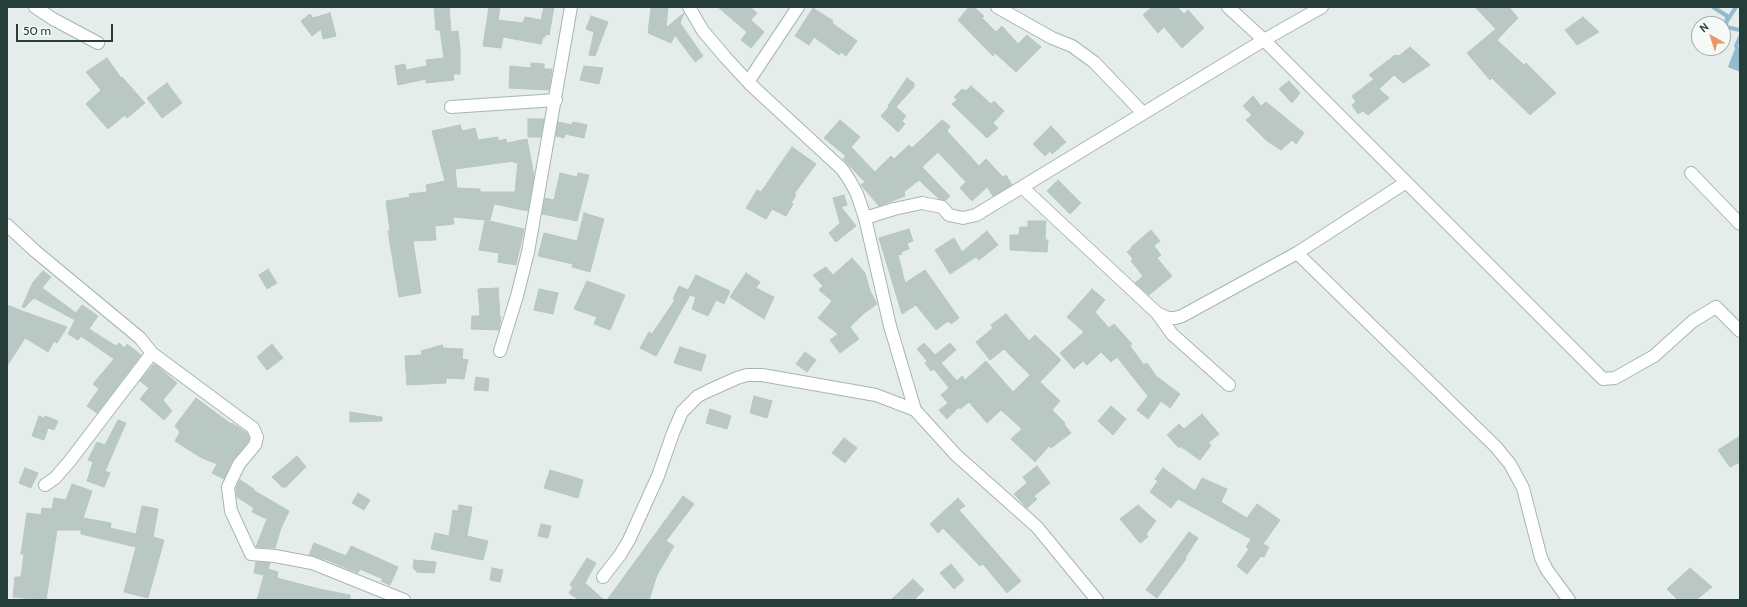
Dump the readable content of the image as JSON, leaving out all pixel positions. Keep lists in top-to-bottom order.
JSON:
{
  "scale_bar": "50 m",
  "north": "top left"
}
